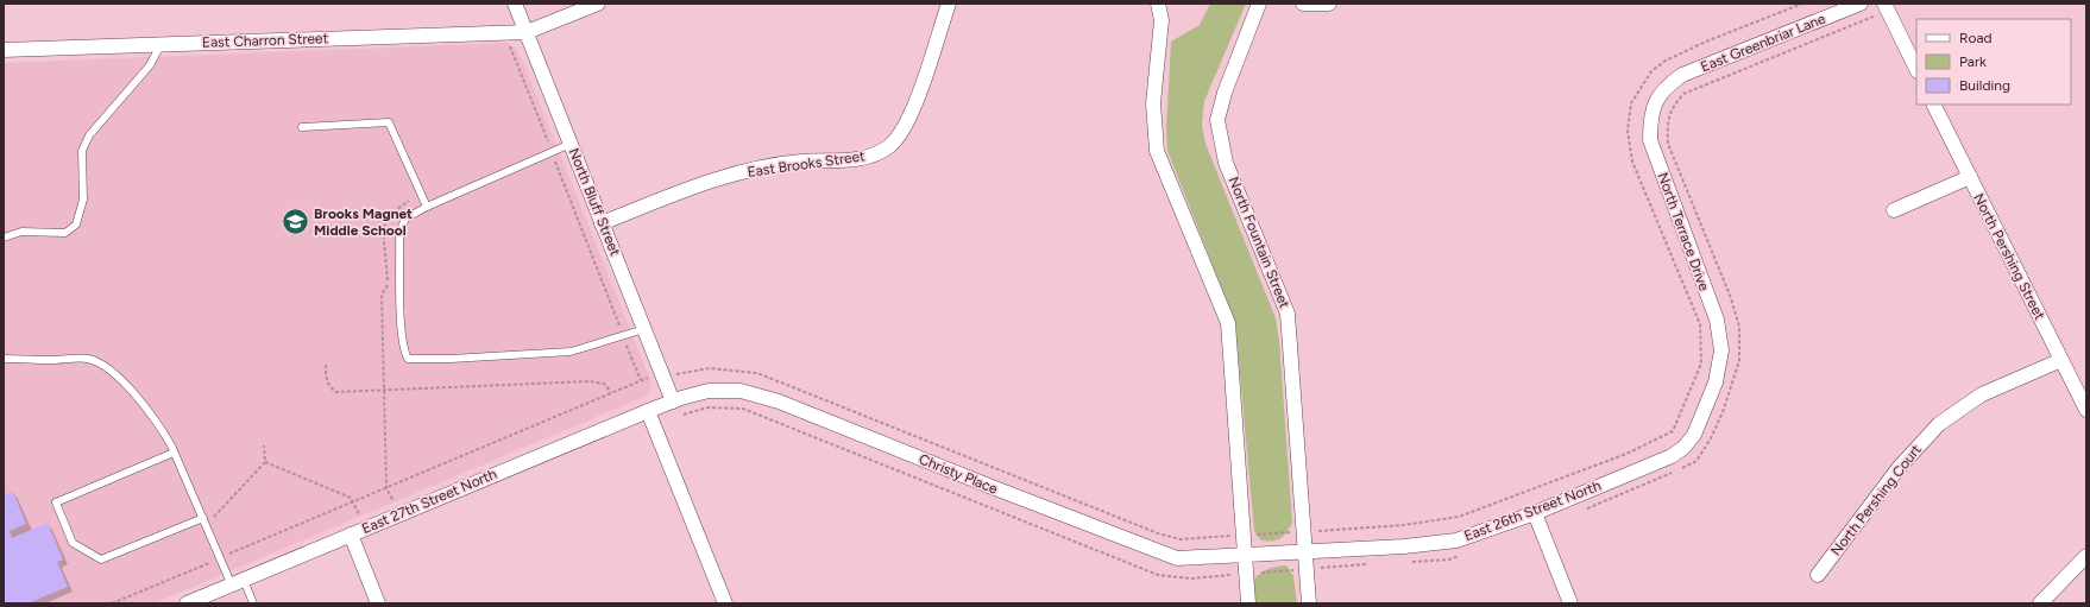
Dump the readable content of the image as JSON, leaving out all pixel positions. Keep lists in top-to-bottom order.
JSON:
{
  "streets": {
    "street": [
      "East Charron Street",
      "East Greenbriar Lane",
      "East Brooks Street",
      "North Bluff Street",
      "North Terrace Drive",
      "North Fountain Street",
      "North Pershing Street",
      "Christy Place",
      "North Pershing Court",
      "East 27th Street North",
      "East 26th Street North"
    ]
  },
  "crossings": [
    ["East Charron Street", "North Bluff Street"],
    ["East Greenbriar Lane", "North Terrace Drive"],
    ["East Brooks Street", "North Bluff Street"],
    ["North Bluff Street", "Christy Place"],
    ["North Bluff Street", "East 27th Street North"],
    ["North Terrace Drive", "East 26th Street North"],
    ["North Fountain Street", "East 26th Street North"],
    ["North Pershing Street", "North Pershing Court"],
    ["Christy Place", "East 27th Street North"],
    ["Christy Place", "East 26th Street North"]
  ],
  "places": {
    "school or university": ["Brooks Magnet Middle School"]
  },
  "legend": ["Road", "Park", "Building"]
}
